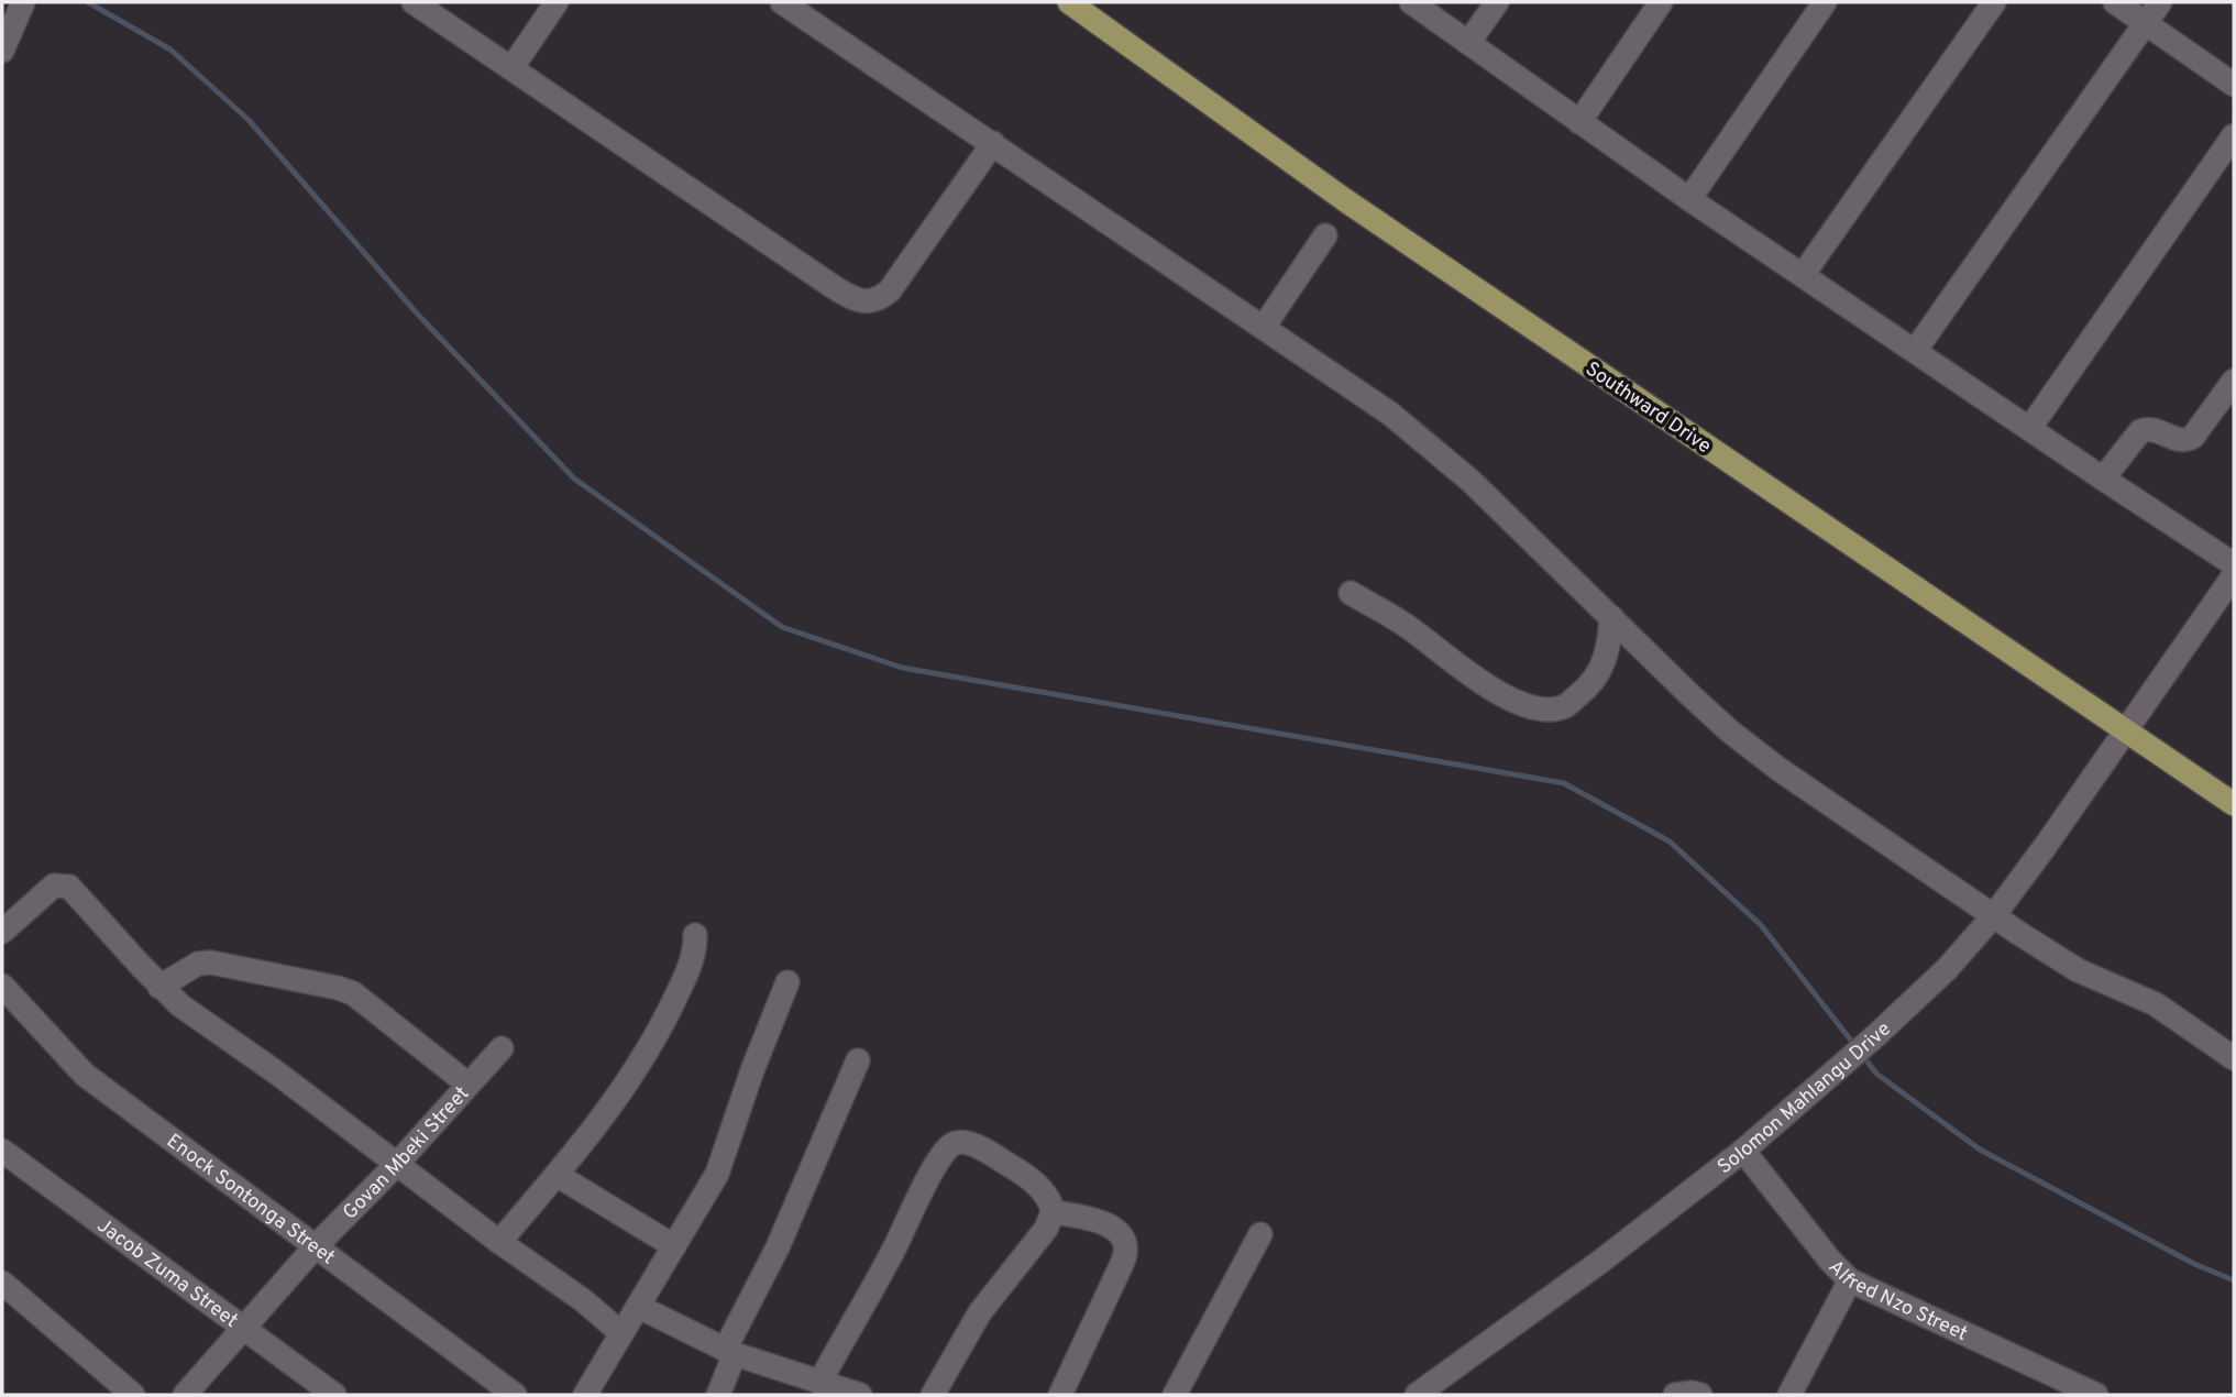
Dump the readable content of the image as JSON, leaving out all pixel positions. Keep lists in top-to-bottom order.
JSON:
{
  "streets": {
    "main road": ["Southward Drive"],
    "street": [
      "Solomon Mahlangu Drive",
      "Govan Mbeki Street",
      "Enock Sontonga Street",
      "Jacob Zuma Street",
      "Alfred Nzo Street"
    ]
  },
  "crossings": [
    ["Southward Drive", "Solomon Mahlangu Drive"],
    ["Solomon Mahlangu Drive", "Alfred Nzo Street"],
    ["Govan Mbeki Street", "Enock Sontonga Street"],
    ["Govan Mbeki Street", "Jacob Zuma Street"]
  ]
}
